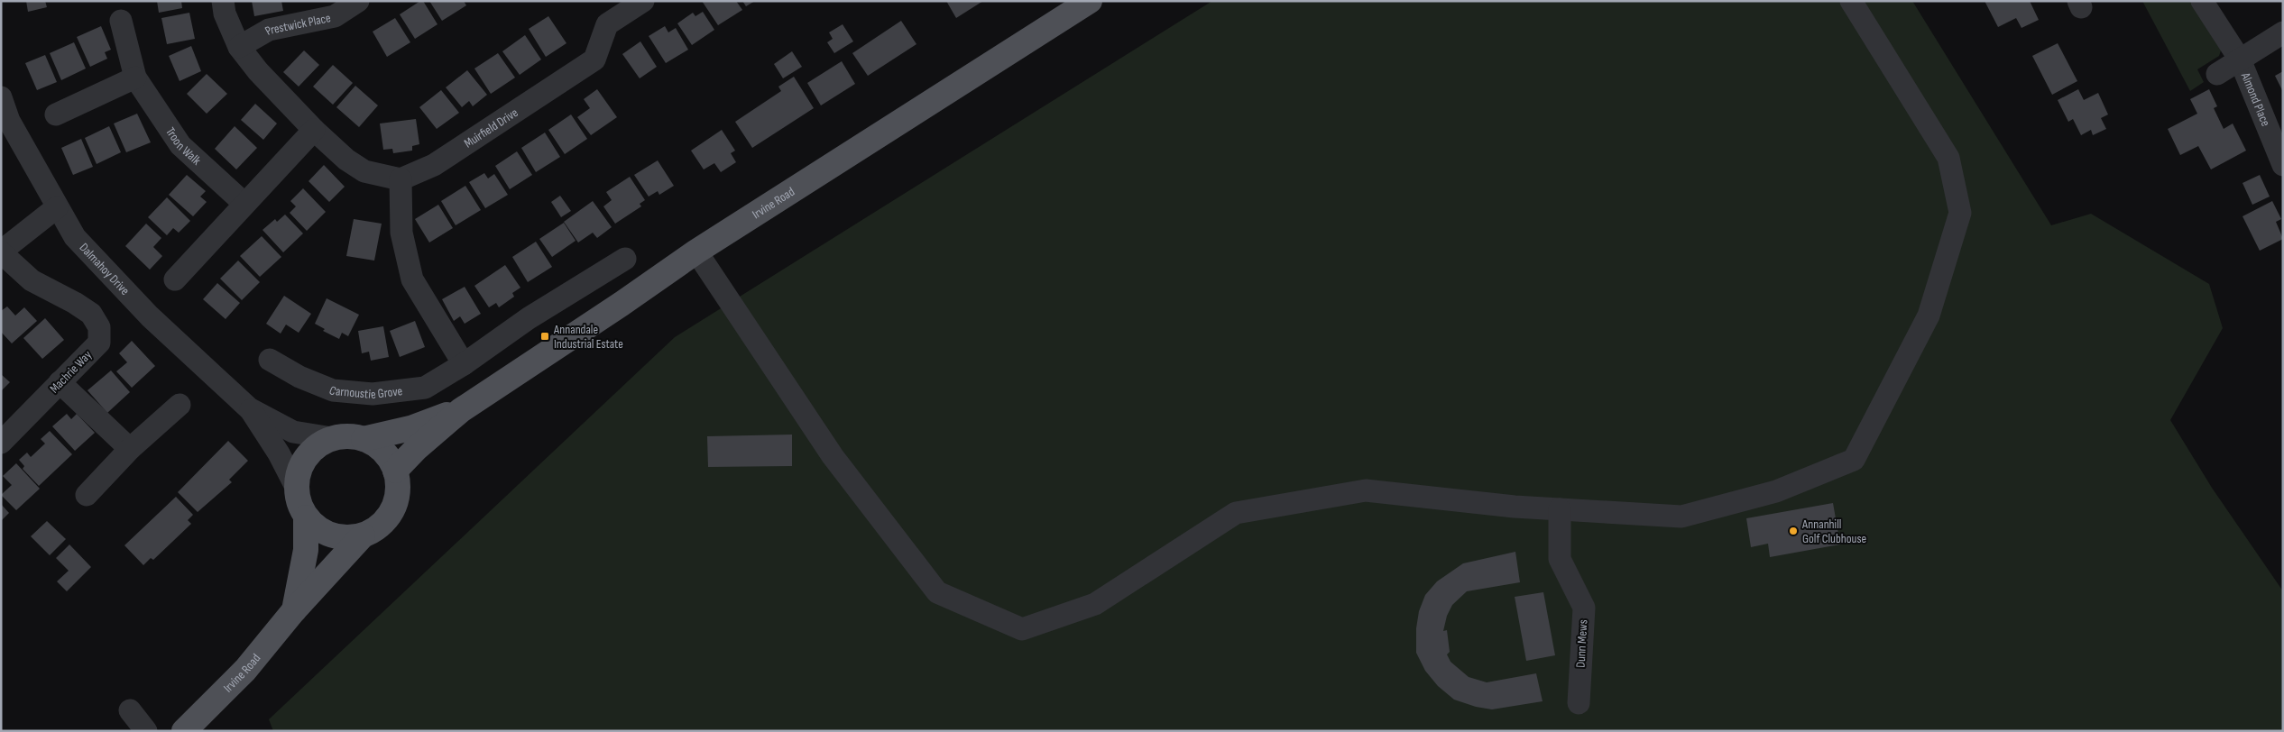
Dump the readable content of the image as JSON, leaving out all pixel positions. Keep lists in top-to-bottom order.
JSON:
{
  "streets": {
    "main road": ["Irvine Road"],
    "street": [
      "Prestwick Place",
      "Almond Place",
      "Muirfield Drive",
      "Troon Walk",
      "Dalmahoy Drive",
      "Machrie Way",
      "Carnoustie Grove",
      "Dunn Mews"
    ]
  },
  "places": {
    "transit": ["Annandale Industrial Estate"],
    "other": ["Annanhill Golf Clubhouse"]
  }
}
